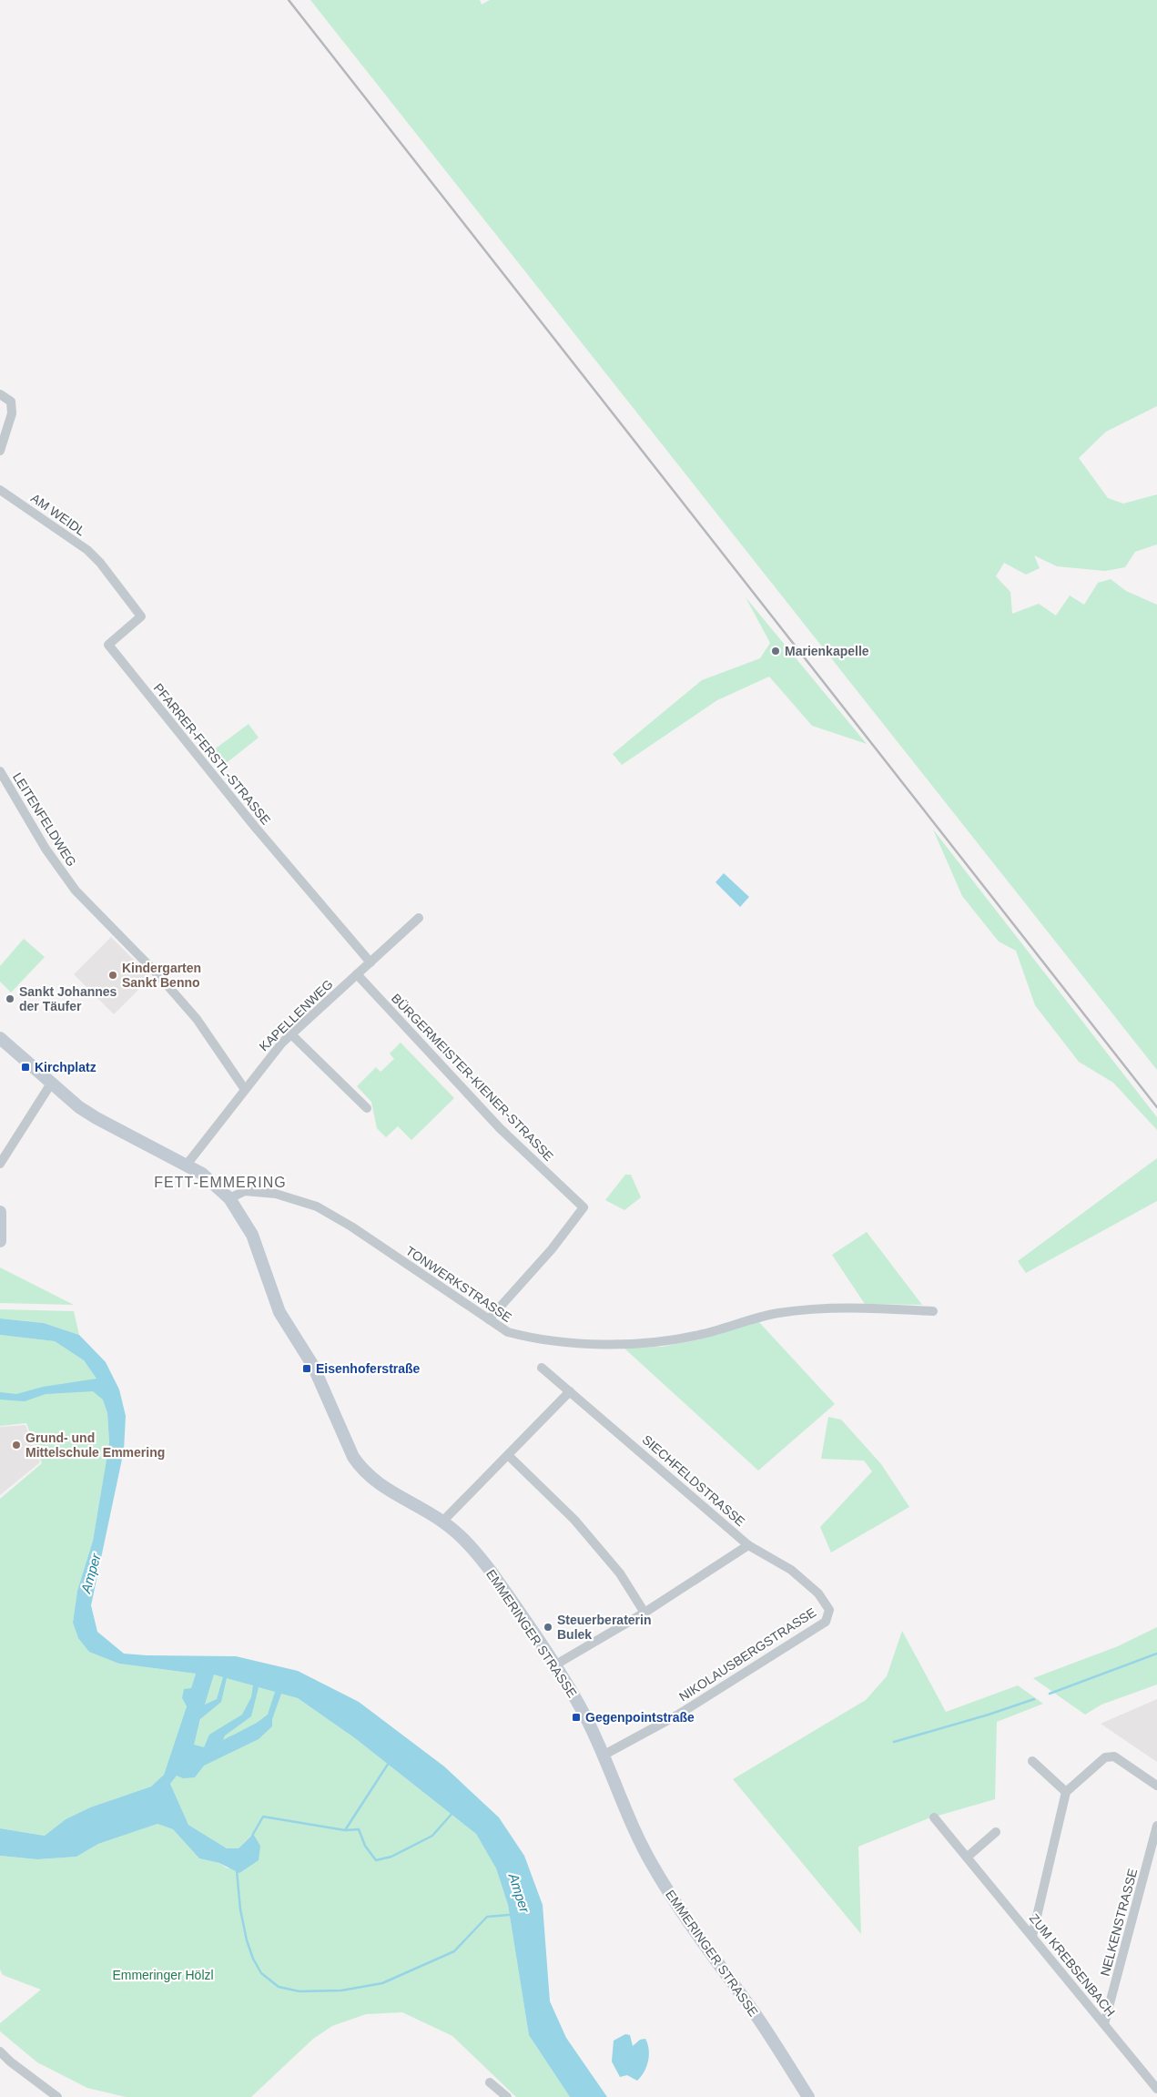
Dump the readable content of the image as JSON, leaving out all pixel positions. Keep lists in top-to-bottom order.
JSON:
{
  "streets": {
    "street": [
      "AM WEIDL",
      "PFARRER-FERSTL-STRASSE",
      "LEITENFELDWEG",
      "KAPELLENWEG",
      "BÜRGERMEISTER-KIENER-STRASSE",
      "TONWERKSTRASSE",
      "SIECHFELDSTRASSE",
      "EMMERINGER STRASSE",
      "NIKOLAUSBERGSTRASSE",
      "NELKENSTRASSE",
      "ZUM KREBSENBACH"
    ]
  },
  "crossings": [
    ["AM WEIDL", "PFARRER-FERSTL-STRASSE"],
    ["PFARRER-FERSTL-STRASSE", "KAPELLENWEG"],
    ["LEITENFELDWEG", "KAPELLENWEG"],
    ["KAPELLENWEG", "BÜRGERMEISTER-KIENER-STRASSE"],
    ["KAPELLENWEG", "EMMERINGER STRASSE"],
    ["BÜRGERMEISTER-KIENER-STRASSE", "TONWERKSTRASSE"],
    ["TONWERKSTRASSE", "EMMERINGER STRASSE"],
    ["SIECHFELDSTRASSE", "NIKOLAUSBERGSTRASSE"],
    ["EMMERINGER STRASSE", "NIKOLAUSBERGSTRASSE"],
    ["NELKENSTRASSE", "ZUM KREBSENBACH"]
  ],
  "districts": ["FETT-EMMERING"],
  "water": ["Amper"],
  "parks": ["Emmeringer Hölzl"],
  "places": {
    "other": [
      "Marienkapelle",
      "Kindergarten Sankt Benno",
      "Sankt Johannes der Täufer",
      "Grund- und Mittelschule Emmering",
      "Steuerberaterin Bulek"
    ],
    "transit": ["Kirchplatz", "Eisenhoferstraße", "Gegenpointstraße"]
  }
}
